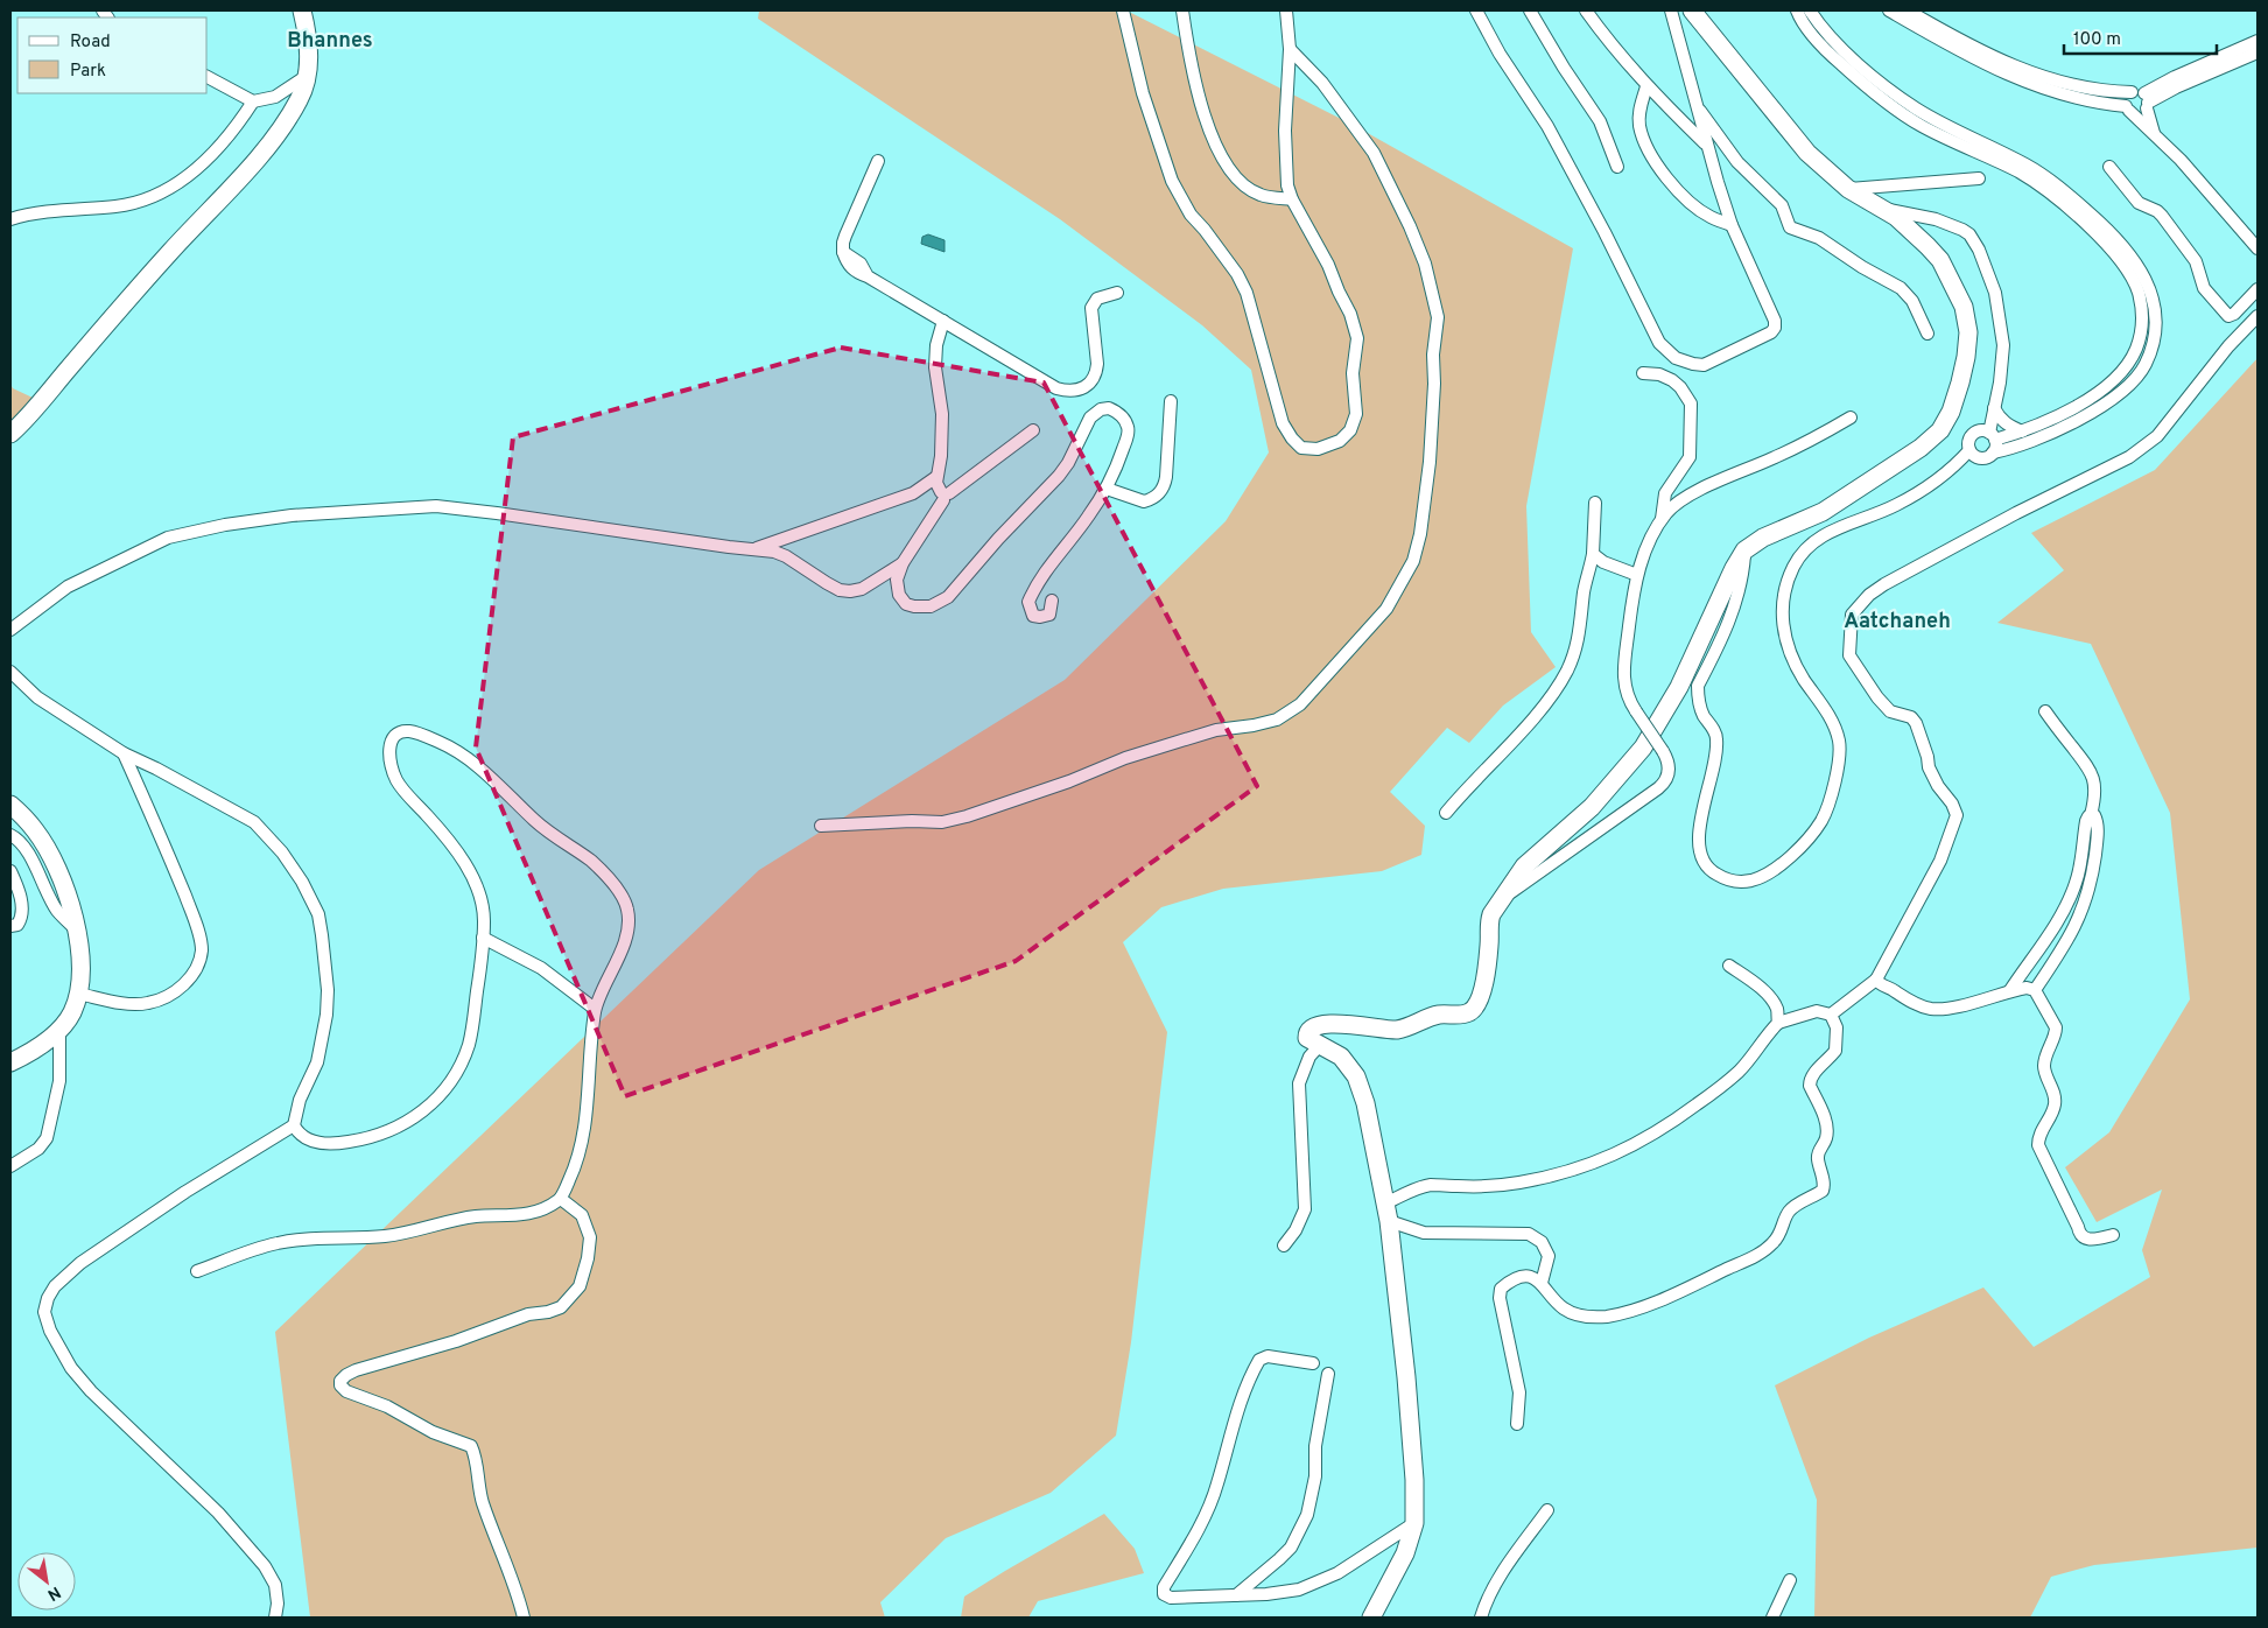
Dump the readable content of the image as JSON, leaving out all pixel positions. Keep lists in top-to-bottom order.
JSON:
{
  "districts": ["Bhannes", "Aatchaneh"],
  "legend": ["Road", "Park"],
  "scale_bar": "100 m",
  "north": "bottom right"
}
